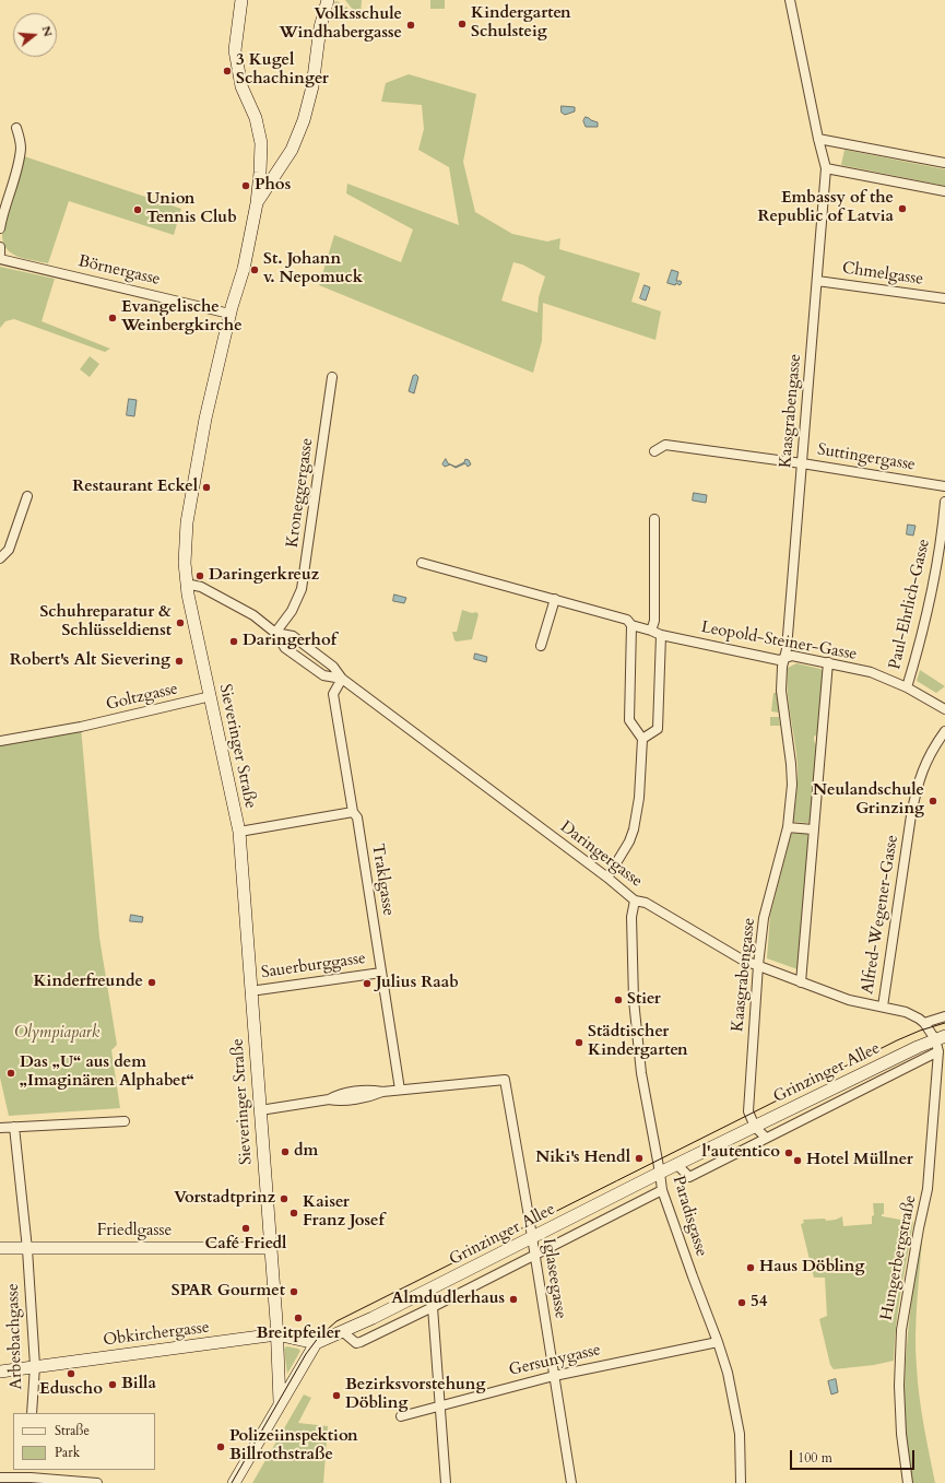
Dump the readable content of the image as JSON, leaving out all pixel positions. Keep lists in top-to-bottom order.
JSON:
{
  "streets": {
    "main road": [
      "Sieveringer Straße",
      "Grinzinger Allee",
      "Friedlgasse",
      "Obkirchergasse"
    ],
    "street": [
      "Börnergasse",
      "Chmelgasse",
      "Kaasgrabengasse",
      "Suttingergasse",
      "Kroneggergasse",
      "Paul-Ehrlich-Gasse",
      "Leopold-Steiner-Gasse",
      "Goltzgasse",
      "Daringergasse",
      "Traklgasse",
      "Alfred-Wegener-Gasse",
      "Sauerburggasse",
      "Paradisgasse",
      "Hungerbergstraße",
      "Iglaseegasse",
      "Arbesbachgasse",
      "Gersunygasse"
    ]
  },
  "crossings": [
    ["Börnergasse", "Sieveringer Straße"],
    ["Chmelgasse", "Kaasgrabengasse"],
    ["Kaasgrabengasse", "Suttingergasse"],
    ["Kaasgrabengasse", "Leopold-Steiner-Gasse"],
    ["Kaasgrabengasse", "Daringergasse"],
    ["Kaasgrabengasse", "Grinzinger Allee"],
    ["Kroneggergasse", "Daringergasse"],
    ["Paul-Ehrlich-Gasse", "Leopold-Steiner-Gasse"],
    ["Goltzgasse", "Sieveringer Straße"],
    ["Sieveringer Straße", "Daringergasse"],
    ["Sieveringer Straße", "Sauerburggasse"],
    ["Sieveringer Straße", "Friedlgasse"],
    ["Sieveringer Straße", "Obkirchergasse"],
    ["Daringergasse", "Traklgasse"],
    ["Daringergasse", "Alfred-Wegener-Gasse"],
    ["Daringergasse", "Grinzinger Allee"],
    ["Daringergasse", "Paradisgasse"],
    ["Daringergasse", "Hungerbergstraße"],
    ["Traklgasse", "Sauerburggasse"],
    ["Traklgasse", "Iglaseegasse"],
    ["Grinzinger Allee", "Paradisgasse"],
    ["Grinzinger Allee", "Hungerbergstraße"],
    ["Grinzinger Allee", "Iglaseegasse"],
    ["Grinzinger Allee", "Obkirchergasse"],
    ["Paradisgasse", "Gersunygasse"],
    ["Friedlgasse", "Arbesbachgasse"],
    ["Iglaseegasse", "Gersunygasse"],
    ["Obkirchergasse", "Arbesbachgasse"]
  ],
  "parks": ["Olympiapark"],
  "places": [
    "Kindergarten Schulsteig",
    "Volksschule Windhabergasse",
    "3 Kugel Schachinger",
    "Phos",
    "Embassy of the Republic of Latvia",
    "Union Tennis Club",
    "St. Johann v. Nepomuck",
    "Evangelische Weinbergkirche",
    "Restaurant Eckel",
    "Daringerkreuz",
    "Schuhreparatur & Schlüsseldienst",
    "Daringerhof",
    "Robert's Alt Sievering",
    "Neulandschule Grinzing",
    "Kinderfreunde",
    "Julius Raab",
    "Stier",
    "Städtischer Kindergarten",
    "Das „U“ aus dem „Imaginären Alphabet“",
    "dm",
    "l'autentico",
    "Niki's Hendl",
    "Hotel Müllner",
    "Vorstadtprinz",
    "Kaiser Franz Josef",
    "Café Friedl",
    "Haus Döbling",
    "SPAR Gourmet",
    "Almdudlerhaus",
    "54",
    "Breitpfeiler",
    "Eduscho",
    "Billa",
    "Bezirksvorstehung Döbling",
    "Polizeiinspektion Billrothstraße"
  ],
  "legend": ["Straße", "Park"],
  "scale_bar": "100 m",
  "north": "right"
}
